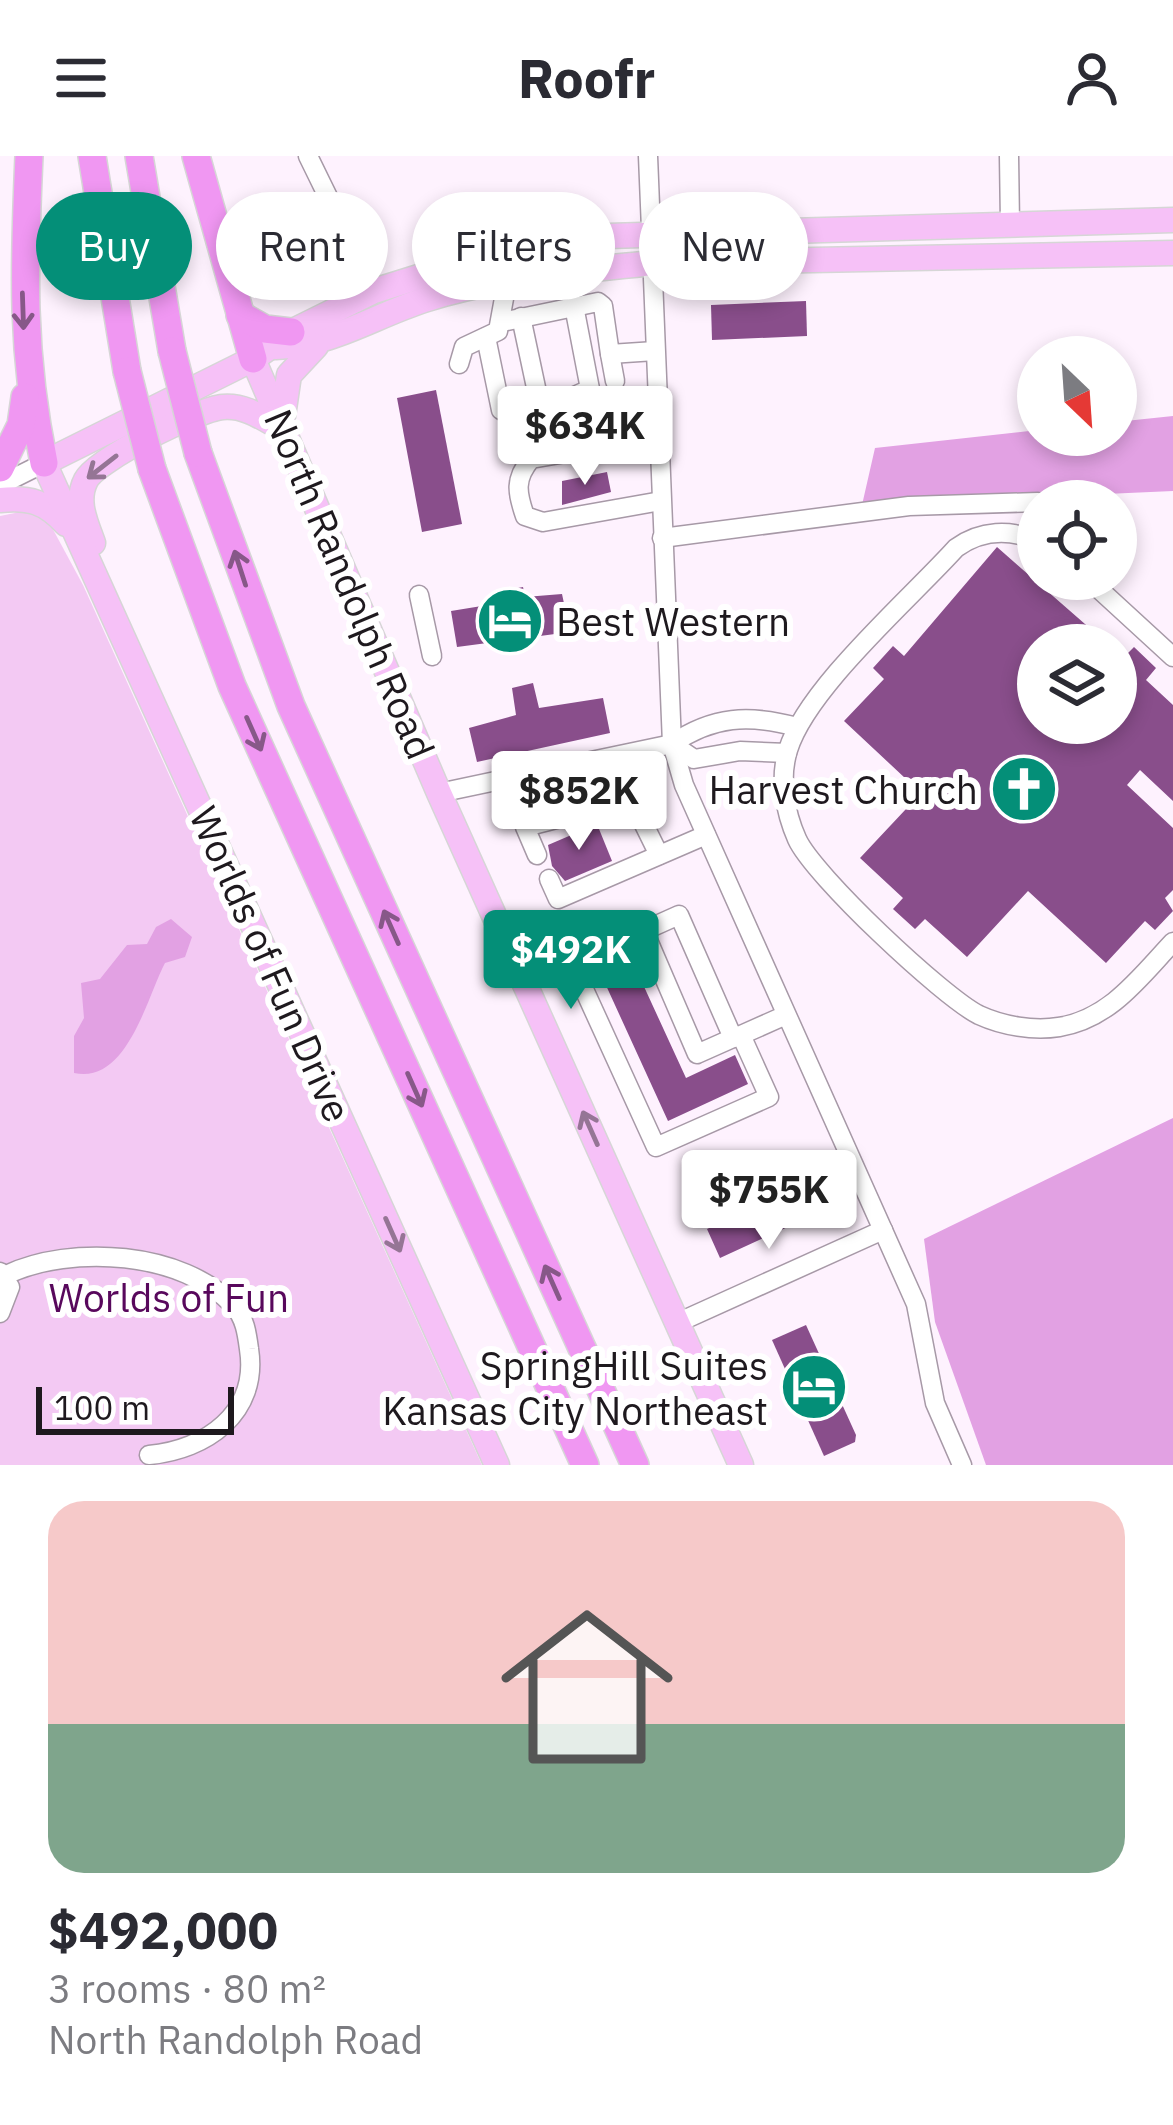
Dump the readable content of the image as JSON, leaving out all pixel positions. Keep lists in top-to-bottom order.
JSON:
{
  "streets": {
    "main road": ["North Randolph Road", "Worlds of Fun Drive"]
  },
  "one_way": ["North Randolph Road", "Worlds of Fun Drive"],
  "parks": ["Worlds of Fun"],
  "places": {
    "hotel": ["Best Western", "SpringHill Suites Kansas City Northeast"],
    "church": ["Harvest Church"]
  },
  "scale_bar": "100 m",
  "north": "bottom right",
  "page": {
    "header": "Roofr",
    "chip": [
      "Buy",
      "Rent",
      "Filters",
      "New"
    ],
    "price": [
      "$634K",
      "$852K",
      "$492K",
      "$755K"
    ],
    "scale": "100 m",
    "list": [
      {
        "name": "$492,000",
        "note": "3 rooms · 80 m² · North Randolph Road"
      }
    ]
  }
}
